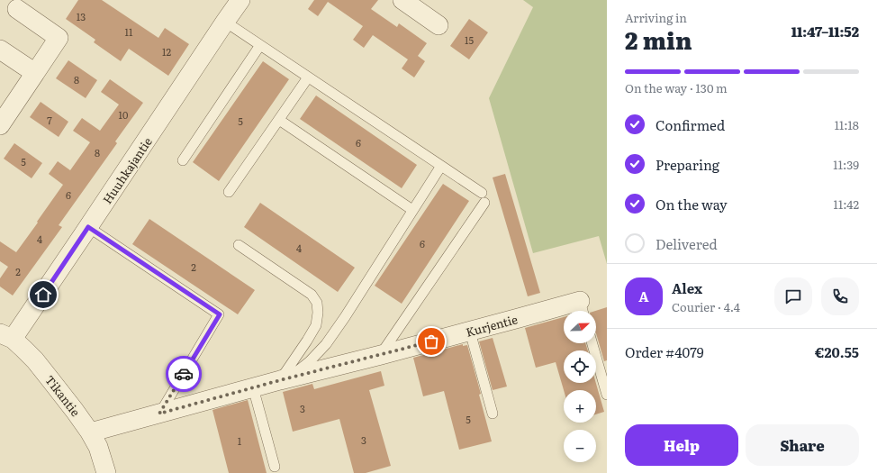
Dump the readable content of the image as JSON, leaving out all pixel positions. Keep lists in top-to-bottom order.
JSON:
{
  "streets": {
    "street": ["Huuhkajantie", "Kurjentie", "Tikantie"]
  },
  "crossings": [
    ["Huuhkajantie", "Tikantie"],
    ["Kurjentie", "Tikantie"]
  ],
  "house_numbers": [
    "13",
    "11",
    "15",
    "12",
    "8",
    "10",
    "7",
    "5",
    "6",
    "8",
    "5",
    "6",
    "4",
    "6",
    "4",
    "2",
    "2",
    "3",
    "5",
    "3",
    "1"
  ],
  "north": "right",
  "page": {
    "heading": ["2 min", "Arriving in", "11:47–11:52"],
    "panel": [
      "Alex",
      "Courier · 4.4",
      "Order #4079",
      "€20.55"
    ],
    "bar": "On the way · 130 m",
    "list": [
      ["Confirmed", "11:18"],
      ["Preparing", "11:39"],
      ["On the way", "11:42"],
      "Delivered"
    ],
    "round": "A",
    "map_buttons": ["+", "−"],
    "buttons": ["Help", "Share"]
  }
}
